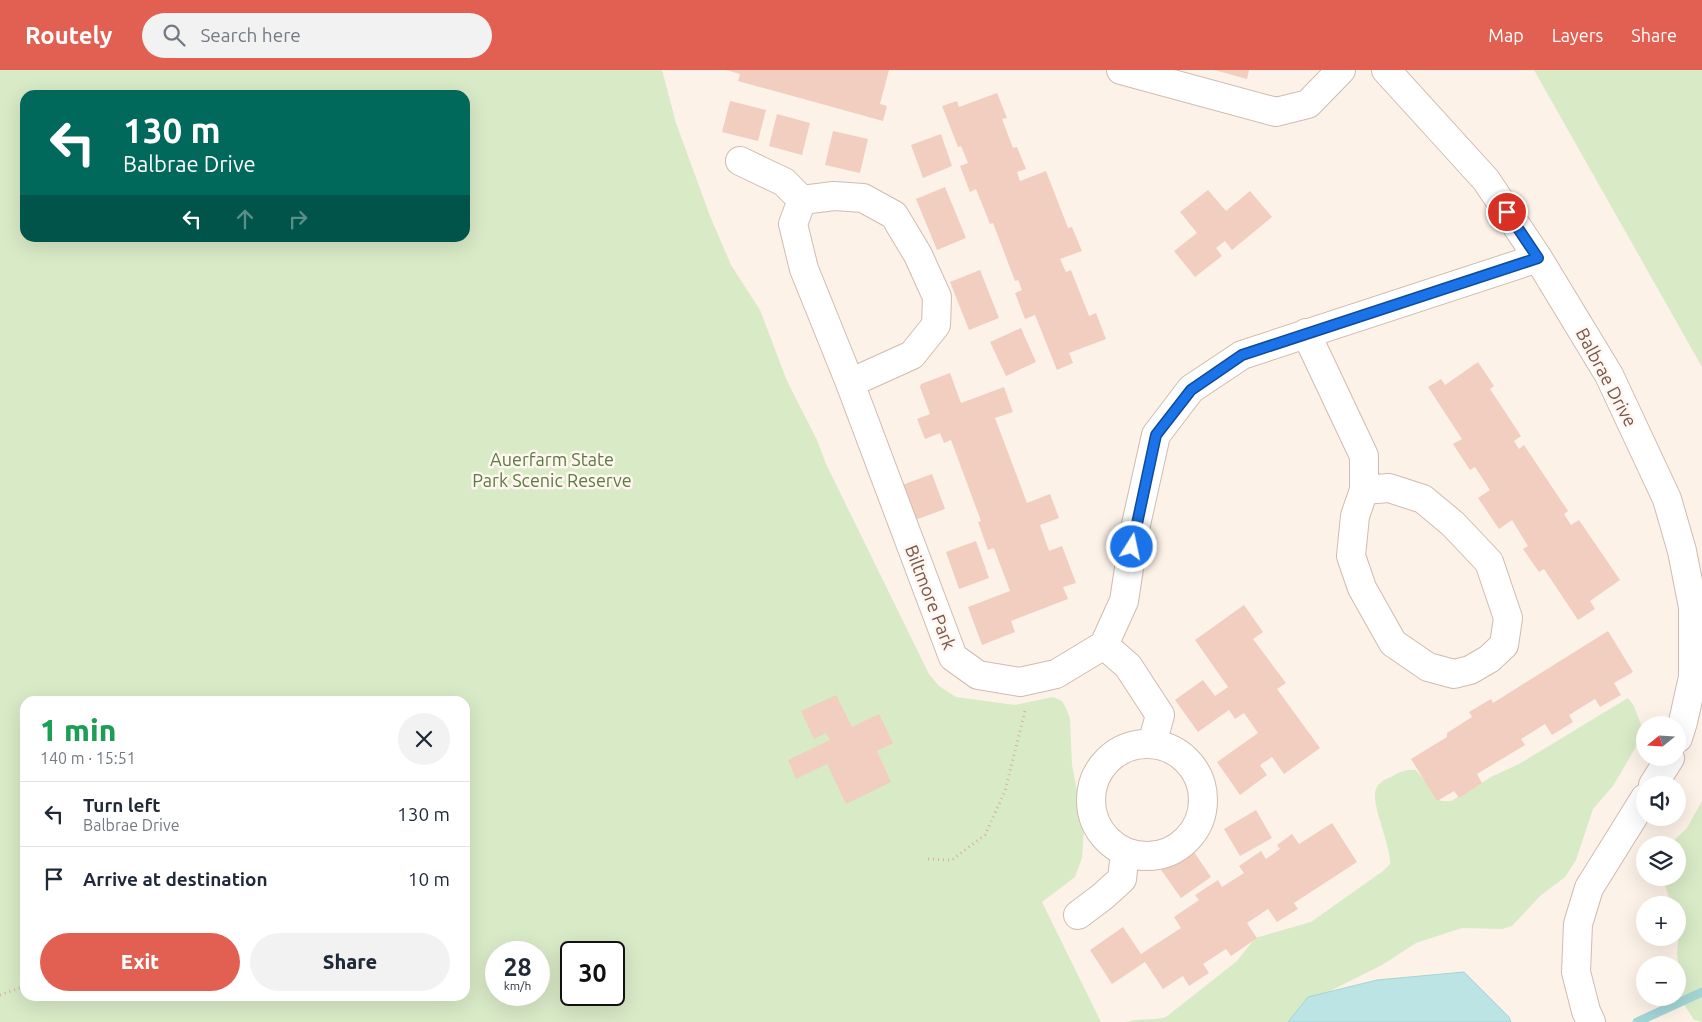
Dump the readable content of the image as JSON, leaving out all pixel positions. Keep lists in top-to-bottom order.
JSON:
{
  "streets": {
    "street": ["Balbrae Drive", "Biltmore Park"]
  },
  "parks": ["Auerfarm State Park Scenic Reserve"],
  "north": "left",
  "page": {
    "header": "Routely",
    "search": "Search here",
    "nav": ["Map", "Layers", "Share"],
    "turn": ["130 m", "Balbrae Drive"],
    "heading": ["1 min", "140 m · 15:51"],
    "map_buttons": ["+", "−"],
    "list": [
      {
        "name": "Turn left",
        "note": "Balbrae Drive",
        "value": "130 m"
      },
      {
        "name": "Arrive at destination",
        "value": "10 m"
      }
    ],
    "buttons": ["Exit", "Share"],
    "speed": "28 km/h",
    "limit": "30"
  }
}
